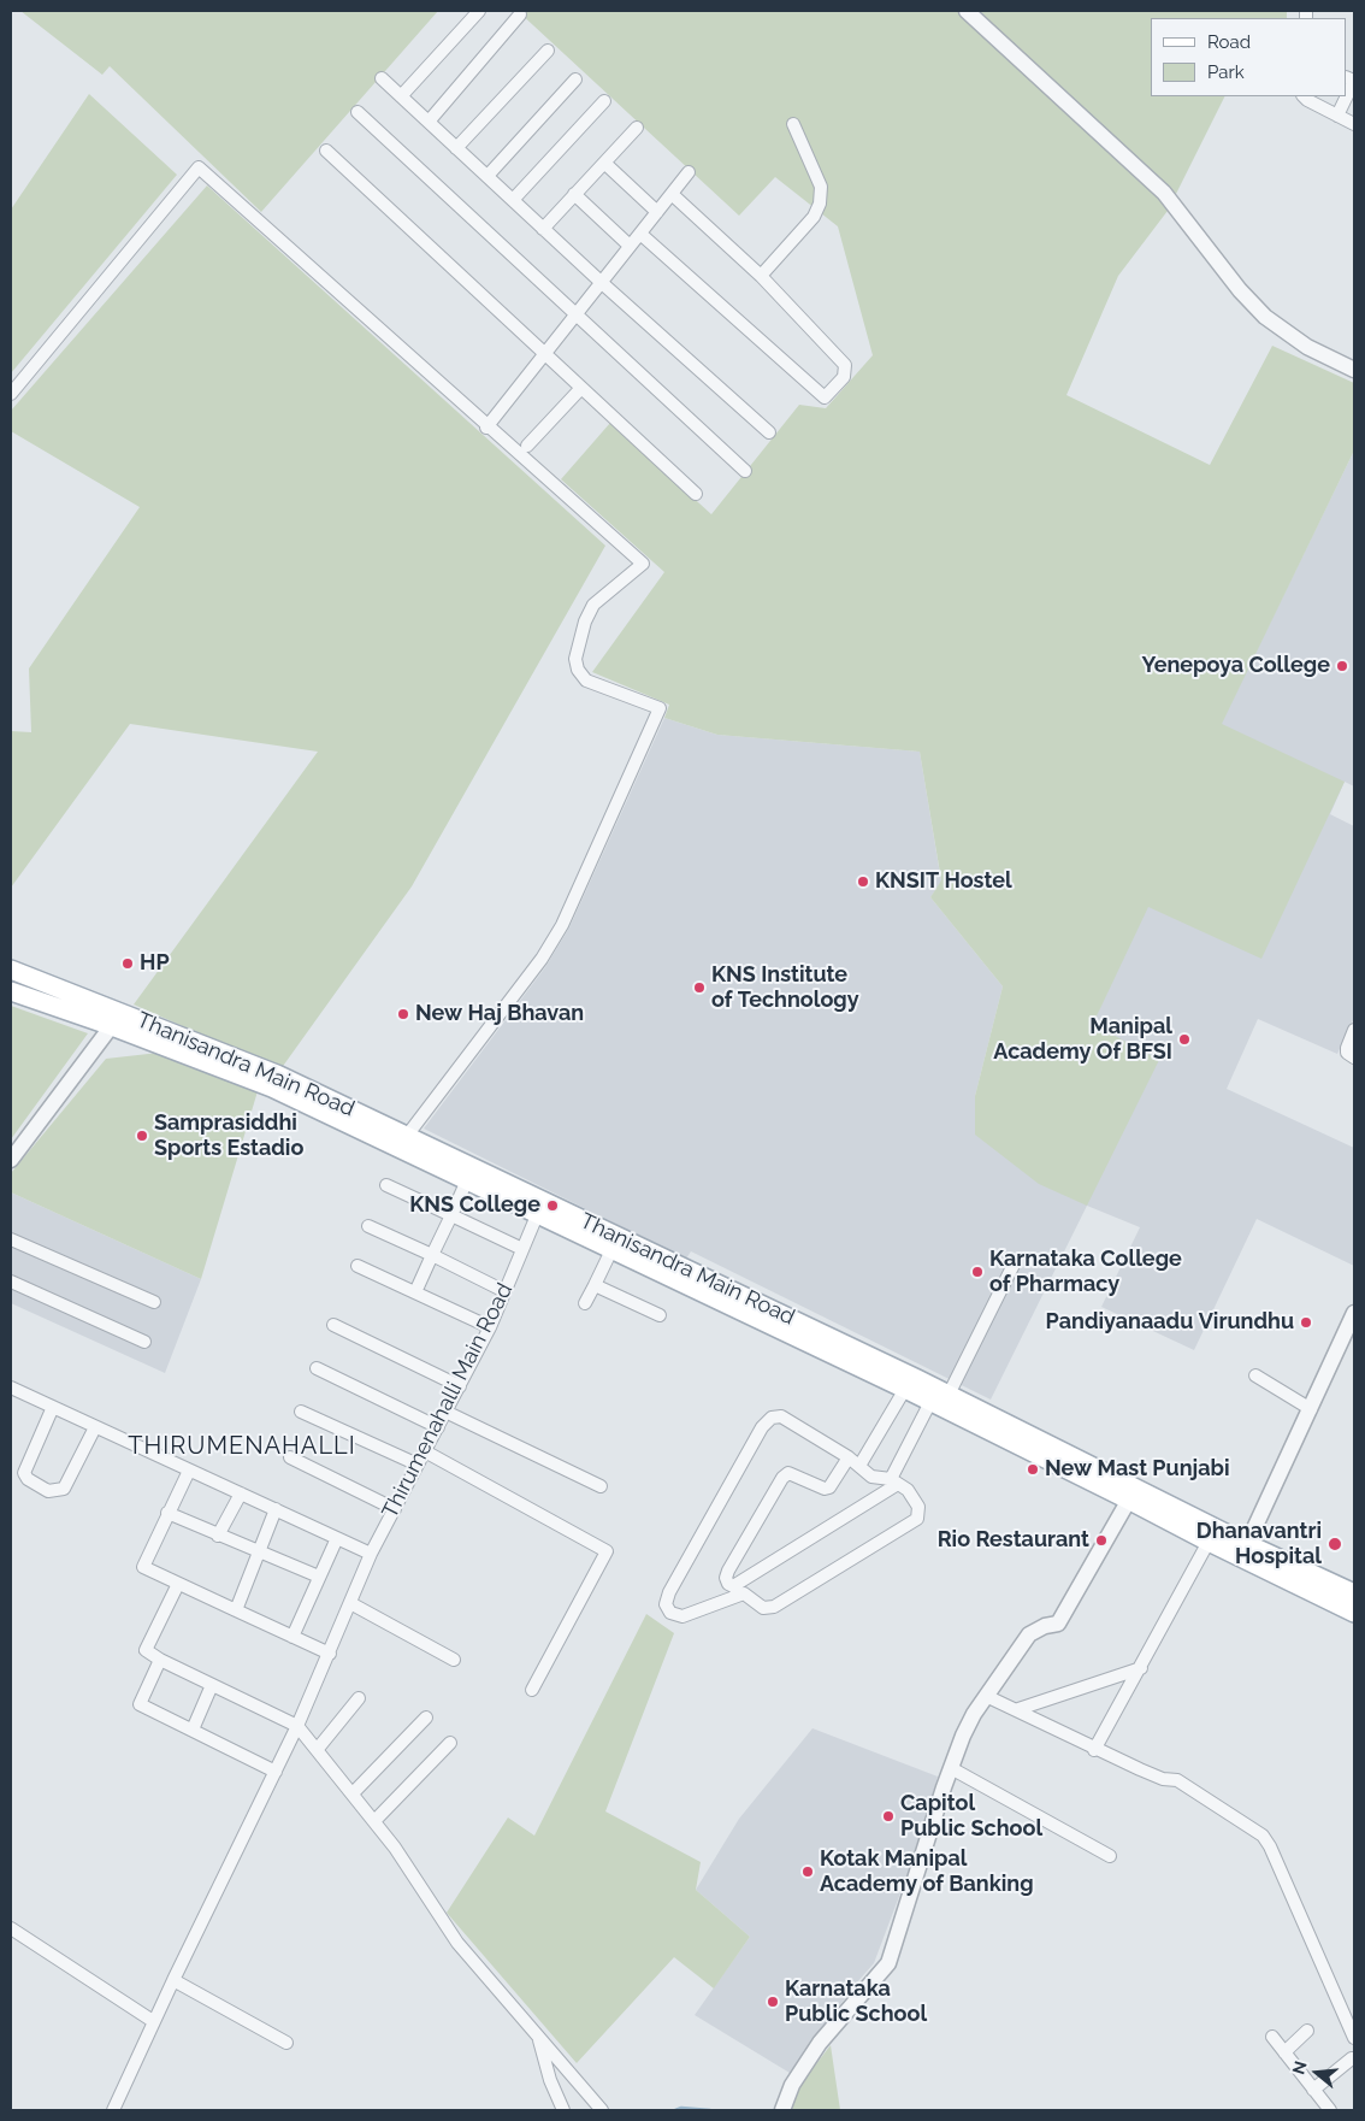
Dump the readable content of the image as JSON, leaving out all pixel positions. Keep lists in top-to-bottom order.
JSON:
{
  "streets": {
    "main road": ["Thanisandra Main Road"],
    "street": ["Thirumenahalli Main Road"]
  },
  "crossings": [
    ["Thanisandra Main Road", "Thirumenahalli Main Road"]
  ],
  "districts": ["THIRUMENAHALLI"],
  "places": [
    "Yenepoya College",
    "KNSIT Hostel",
    "HP",
    "KNS Institute of Technology",
    "New Haj Bhavan",
    "Manipal Academy Of BFSI",
    "Samprasiddhi Sports Estadio",
    "KNS College",
    "Karnataka College of Pharmacy",
    "Pandiyanaadu Virundhu",
    "New Mast Punjabi",
    "Rio Restaurant",
    "Dhanavantri Hospital",
    "Capitol Public School",
    "Kotak Manipal Academy of Banking",
    "Karnataka Public School"
  ],
  "legend": ["Road", "Park"],
  "north": "left"
}
